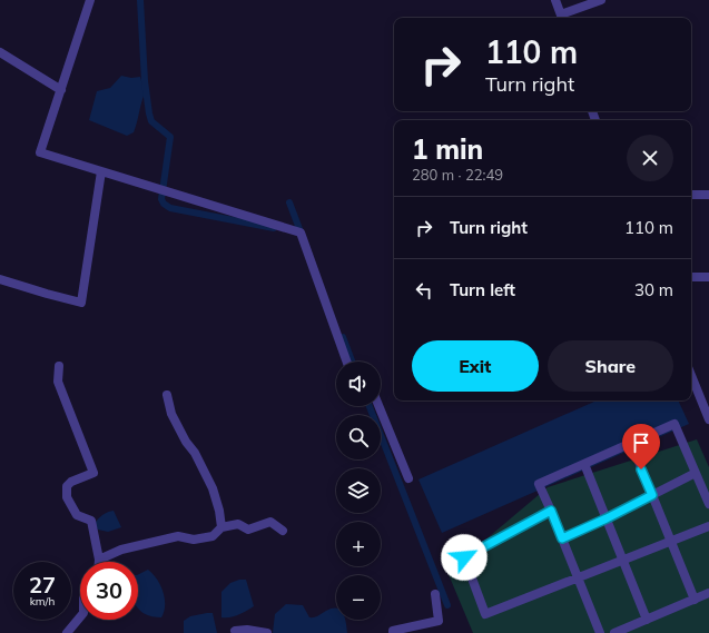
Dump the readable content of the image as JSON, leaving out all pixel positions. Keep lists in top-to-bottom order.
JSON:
{
  "page": {
    "turn": ["110 m", "Turn right"],
    "heading": ["1 min", "280 m · 22:49"],
    "list": [
      {
        "name": "Turn right",
        "value": "110 m"
      },
      {
        "name": "Turn left",
        "value": "30 m"
      }
    ],
    "buttons": ["Exit", "Share"],
    "map_buttons": ["+", "−"],
    "speed": "27 km/h",
    "limit": "30"
  }
}
